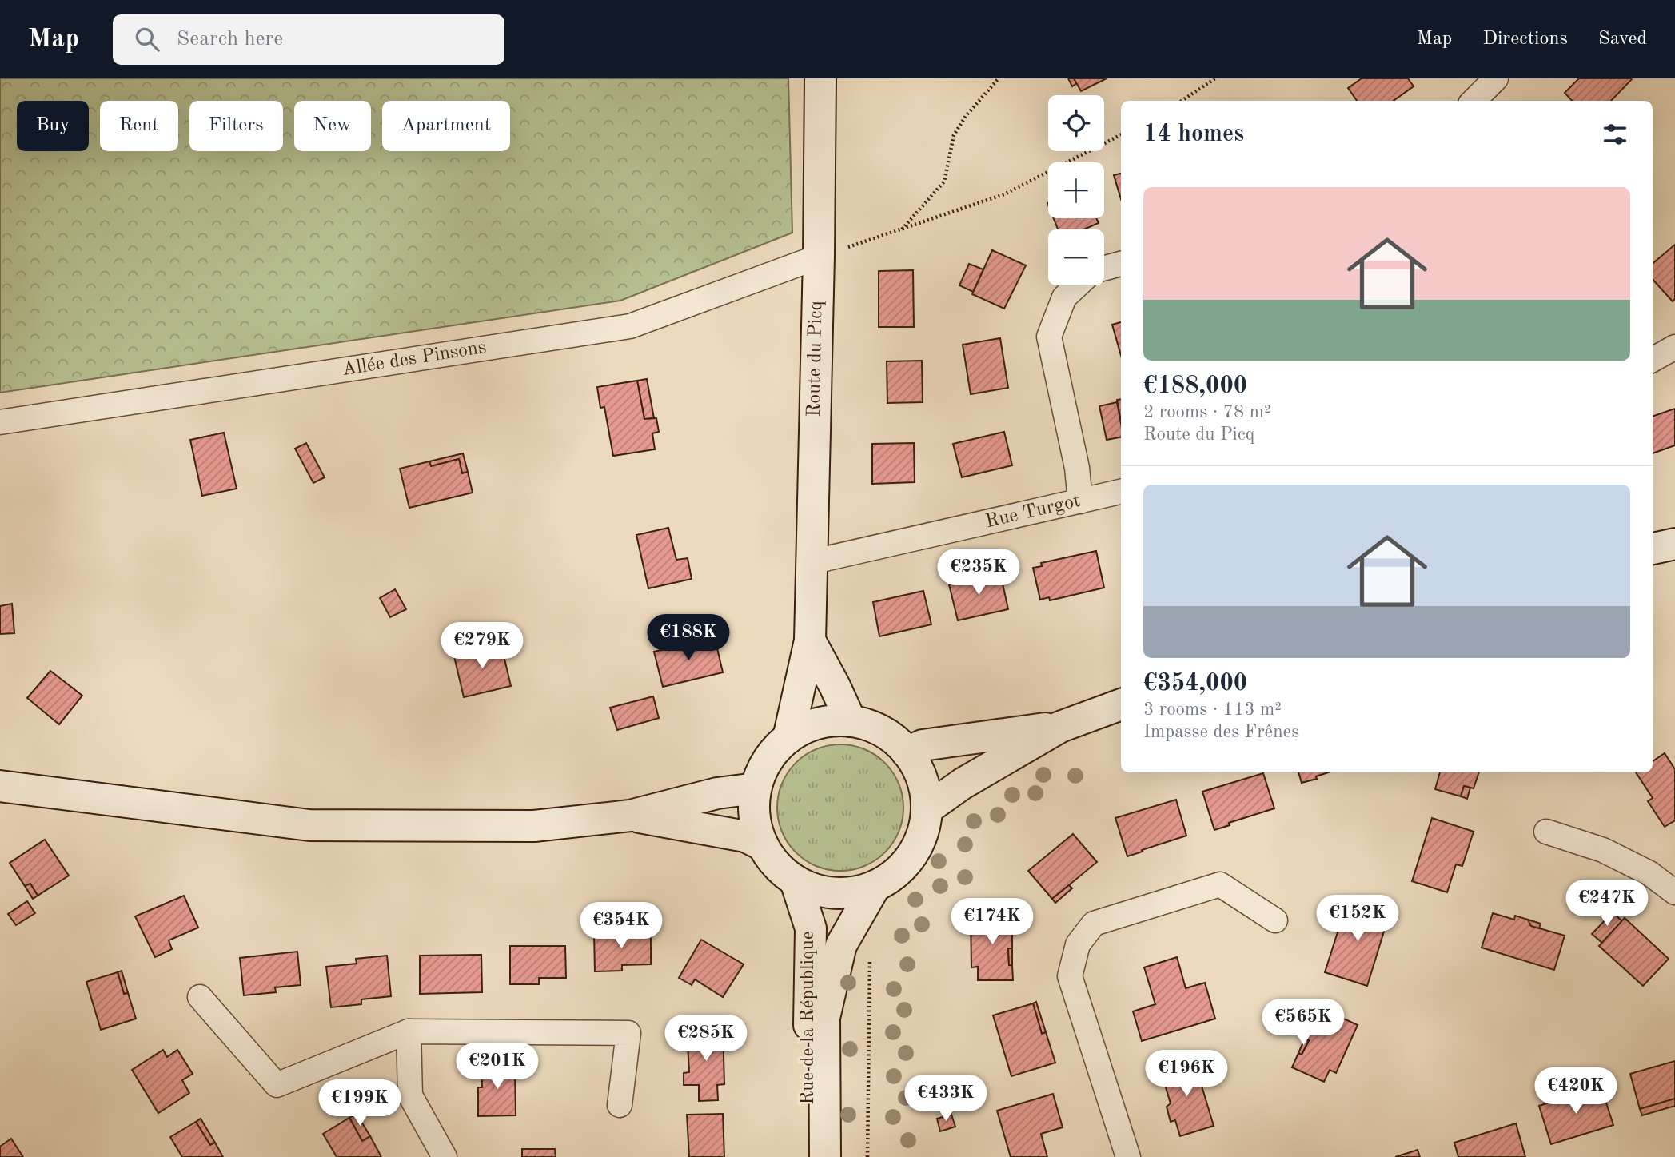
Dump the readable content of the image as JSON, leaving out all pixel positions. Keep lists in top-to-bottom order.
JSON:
{
  "streets": {
    "main road": ["Route du Picq", "Rue de la République"],
    "street": ["Allée des Pinsons", "Rue Turgot"]
  },
  "crossings": [
    ["Allée des Pinsons", "Route du Picq"],
    ["Route du Picq", "Rue Turgot"],
    ["Route du Picq", "Rue de la République"]
  ],
  "page": {
    "header": "Map",
    "search": "Search here",
    "nav": ["Map", "Directions", "Saved"],
    "map_buttons": ["+", "−"],
    "chip": [
      "Buy",
      "Rent",
      "Filters",
      "New",
      "Apartment"
    ],
    "heading": "14 homes",
    "list": [
      {
        "name": "€188,000",
        "note": "2 rooms · 78 m² · Route du Picq"
      },
      {
        "name": "€354,000",
        "note": "3 rooms · 113 m² · Impasse des Frênes"
      }
    ],
    "price": [
      "€235K",
      "€188K",
      "€279K",
      "€247K",
      "€152K",
      "€174K",
      "€354K",
      "€565K",
      "€285K",
      "€201K",
      "€196K",
      "€420K",
      "€433K",
      "€199K"
    ]
  }
}
